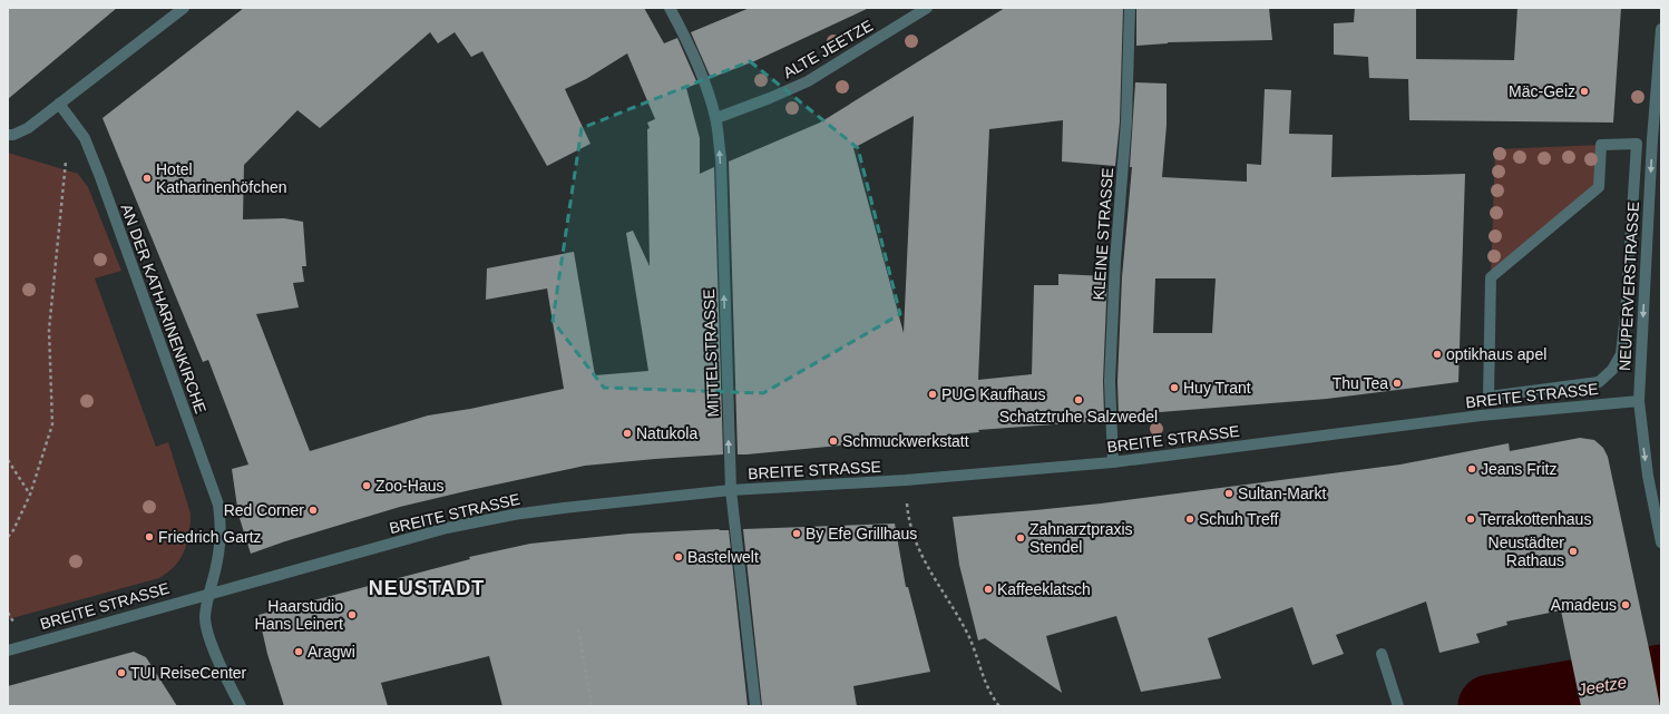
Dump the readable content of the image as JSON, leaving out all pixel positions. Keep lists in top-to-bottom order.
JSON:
{
  "streets": {
    "street": [
      "ALTE JEETZE",
      "KLEINE STRASSE",
      "NEUPERVERSTRASSE",
      "AN DER KATHARINENKIRCHE",
      "MITTELSTRASSE",
      "BREITE STRASSE"
    ]
  },
  "crossings": [
    ["ALTE JEETZE", "MITTELSTRASSE"],
    ["KLEINE STRASSE", "BREITE STRASSE"],
    ["NEUPERVERSTRASSE", "BREITE STRASSE"],
    ["AN DER KATHARINENKIRCHE", "BREITE STRASSE"],
    ["MITTELSTRASSE", "BREITE STRASSE"]
  ],
  "one_way": ["NEUPERVERSTRASSE", "MITTELSTRASSE"],
  "districts": ["NEUSTADT"],
  "water": ["Jeetze"],
  "places": [
    "Mäc-Geiz",
    "Hotel Katharinenhöfchen",
    "optikhaus apel",
    "Thu Tea",
    "Huy Trant",
    "PUG Kaufhaus",
    "Schatztruhe Salzwedel",
    "Natukola",
    "Schmuckwerkstatt",
    "Jeans Fritz",
    "Zoo-Haus",
    "Sultan-Markt",
    "Red Corner",
    "Schuh Treff",
    "Terrakottenhaus",
    "By Efe Grillhaus",
    "Friedrich Gartz",
    "Zahnarztpraxis Stendel",
    "Neustädter Rathaus",
    "Bastelwelt",
    "Kaffeeklatsch",
    "Amadeus",
    "Haarstudio Hans Leinert",
    "Aragwi",
    "TUI ReiseCenter"
  ]
}
